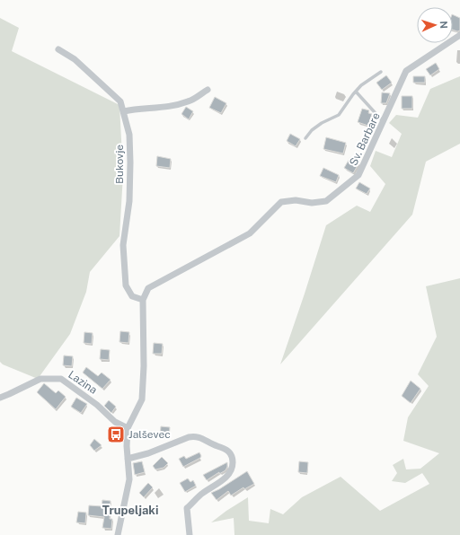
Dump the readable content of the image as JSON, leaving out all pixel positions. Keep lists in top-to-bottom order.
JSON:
{
  "streets": {
    "street": ["Sv. Barbare", "Bukovje", "Lazina"]
  },
  "crossings": [
    ["Sv. Barbare", "Bukovje"]
  ],
  "districts": ["Trupeljaki"],
  "places": {
    "bus stop": ["Jalševec"]
  },
  "north": "right"
}
